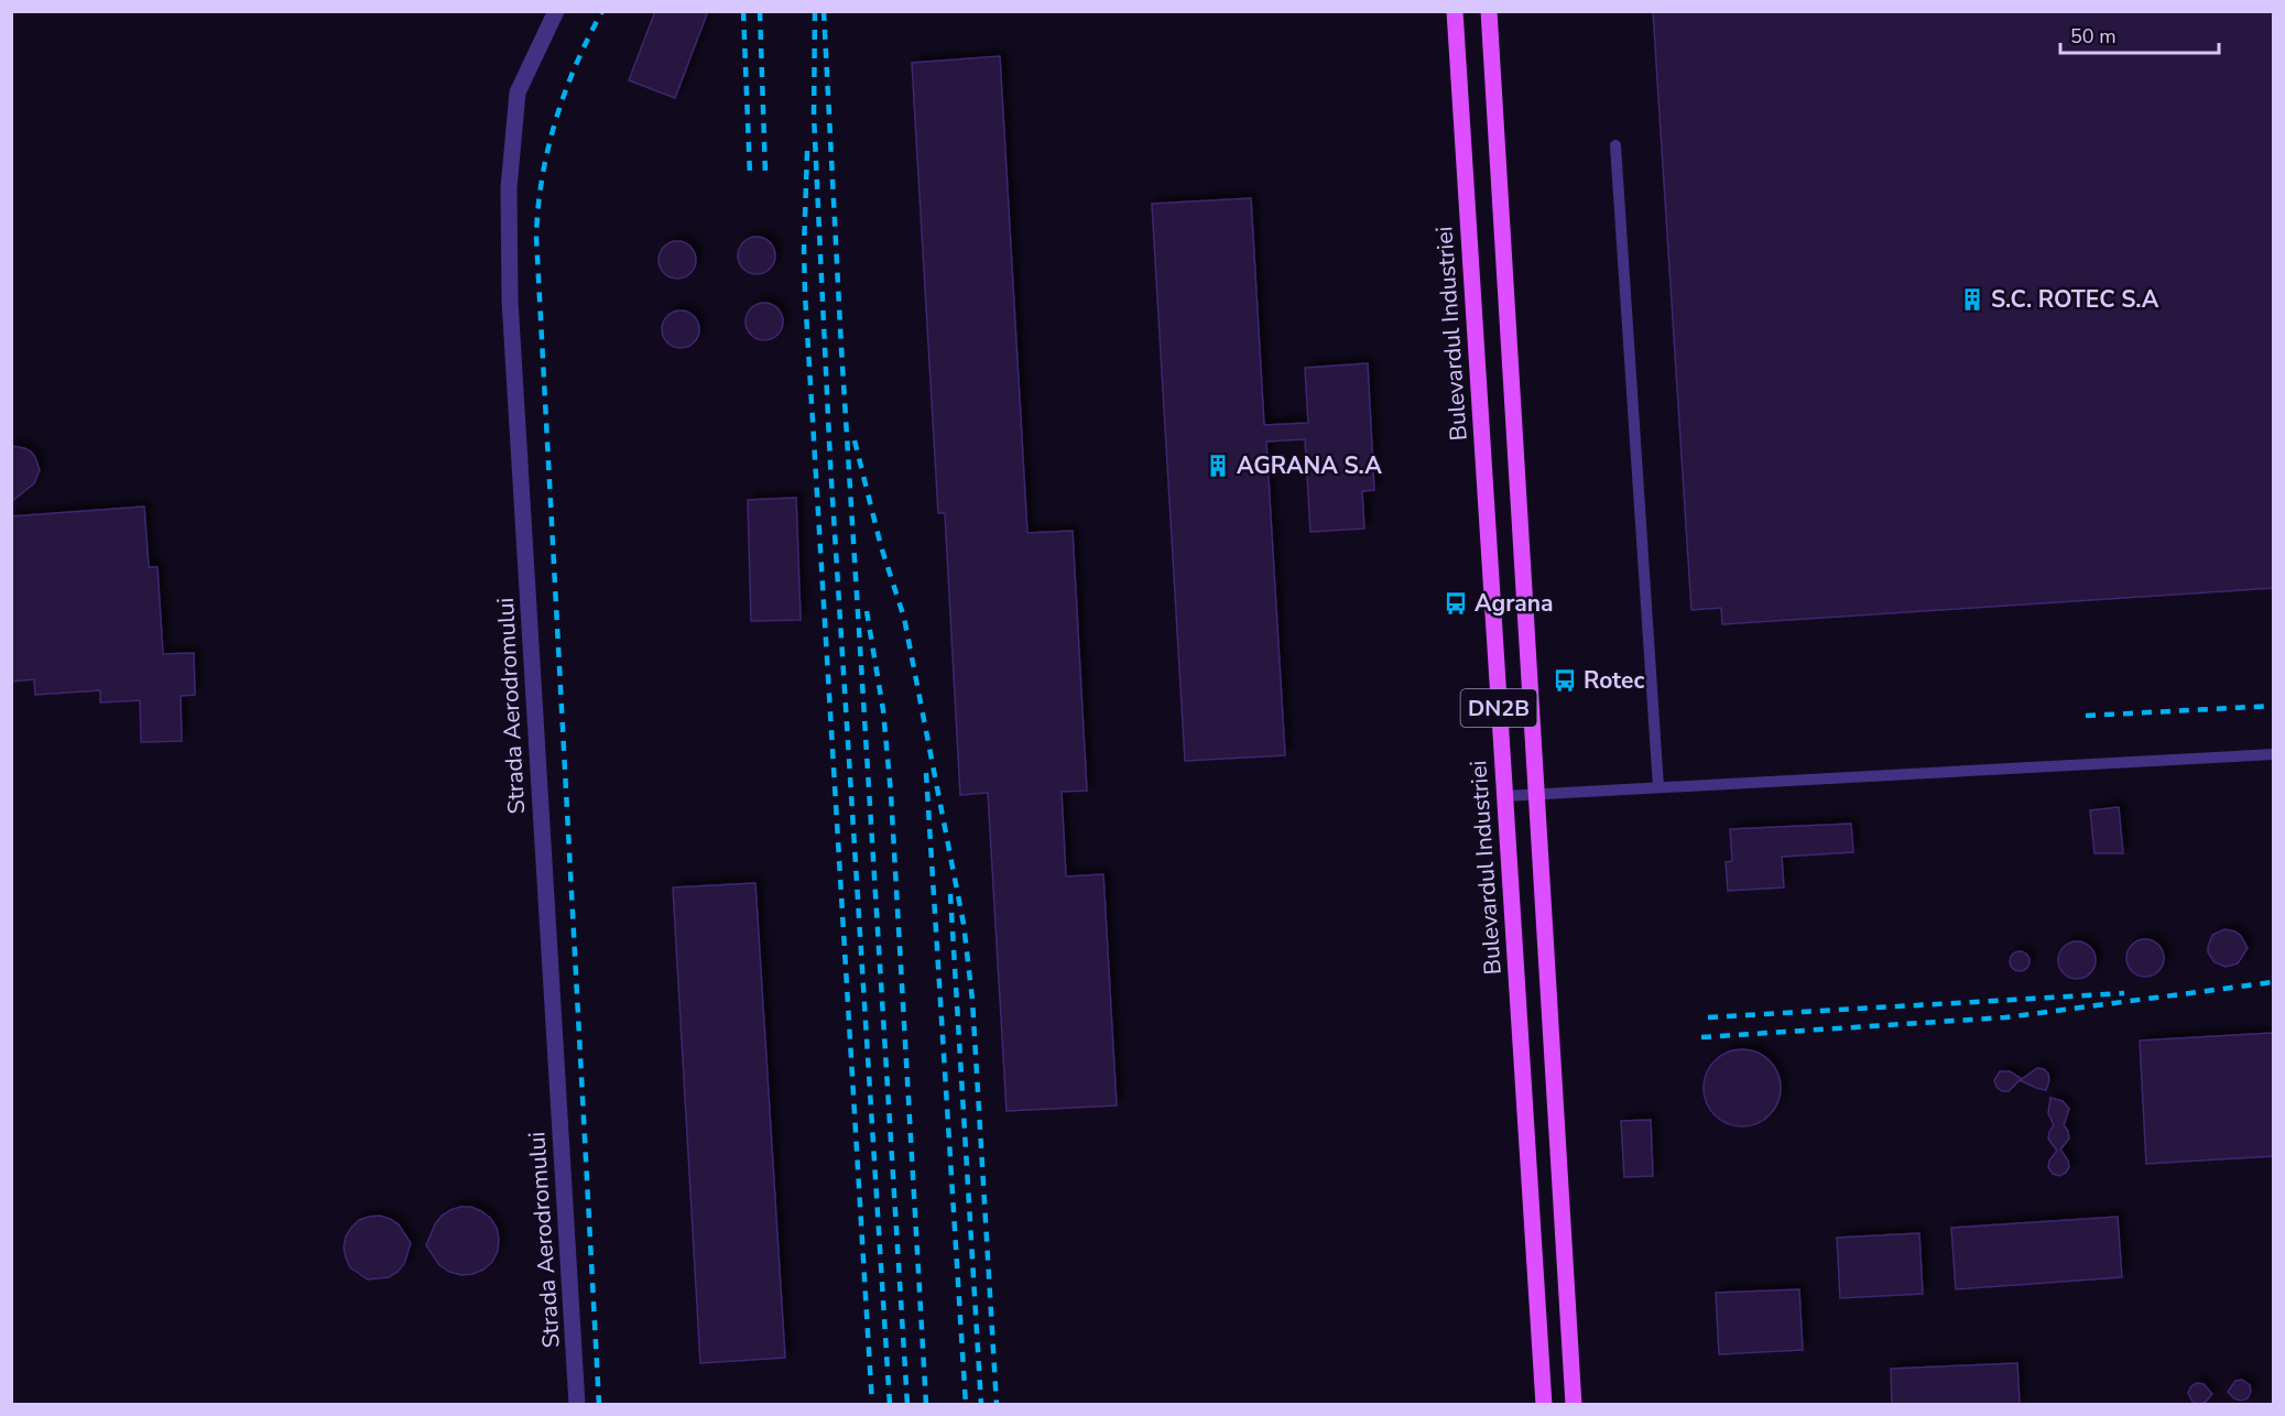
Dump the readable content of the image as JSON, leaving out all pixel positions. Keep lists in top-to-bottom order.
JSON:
{
  "streets": {
    "main road": ["Bulevardul Industriei", "DN2B"],
    "street": ["Strada Aerodromului"]
  },
  "places": {
    "building": ["S.C. ROTEC S.A", "AGRANA S.A"],
    "bus stop": ["Agrana", "Rotec"]
  },
  "scale_bar": "50 m"
}
